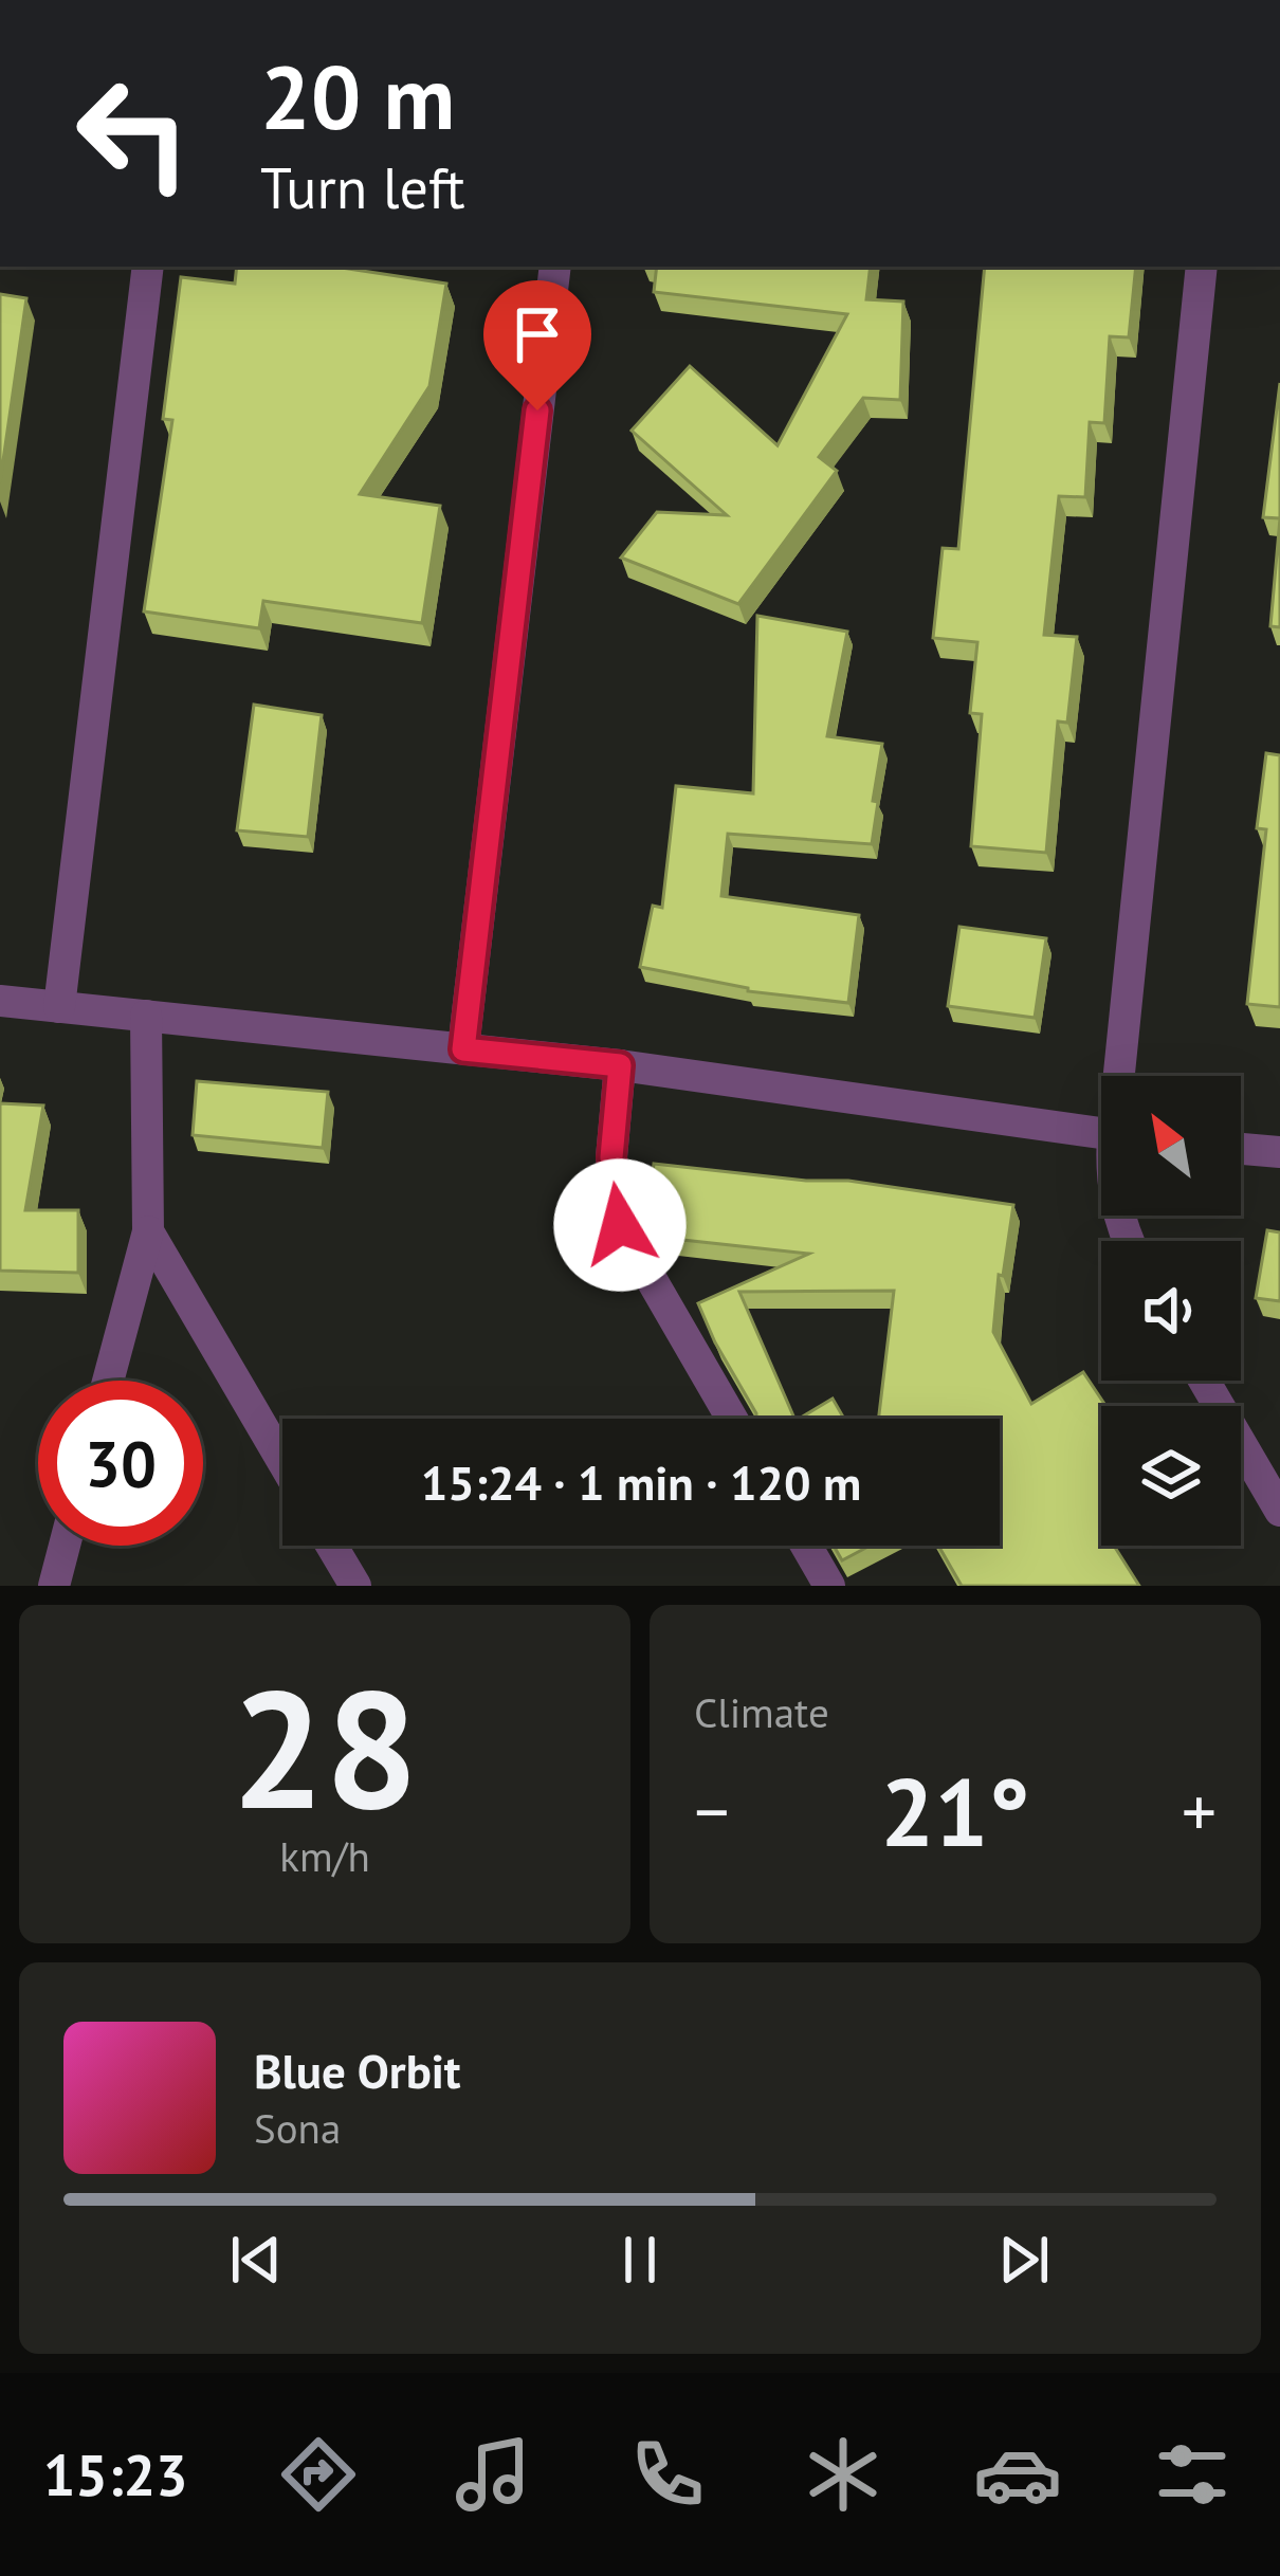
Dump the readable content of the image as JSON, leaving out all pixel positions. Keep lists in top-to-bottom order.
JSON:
{
  "north": "top left",
  "page": {
    "turn": ["20 m", "Turn left"],
    "limit": "30",
    "trip": "15:24 · 1 min · 120 m",
    "tile": [
      ["28", "km/h"],
      "Climate"
    ],
    "heat": ["−", "21°", "+"],
    "song": ["Blue Orbit", "Sona"],
    "tabs": "15:23"
  }
}
